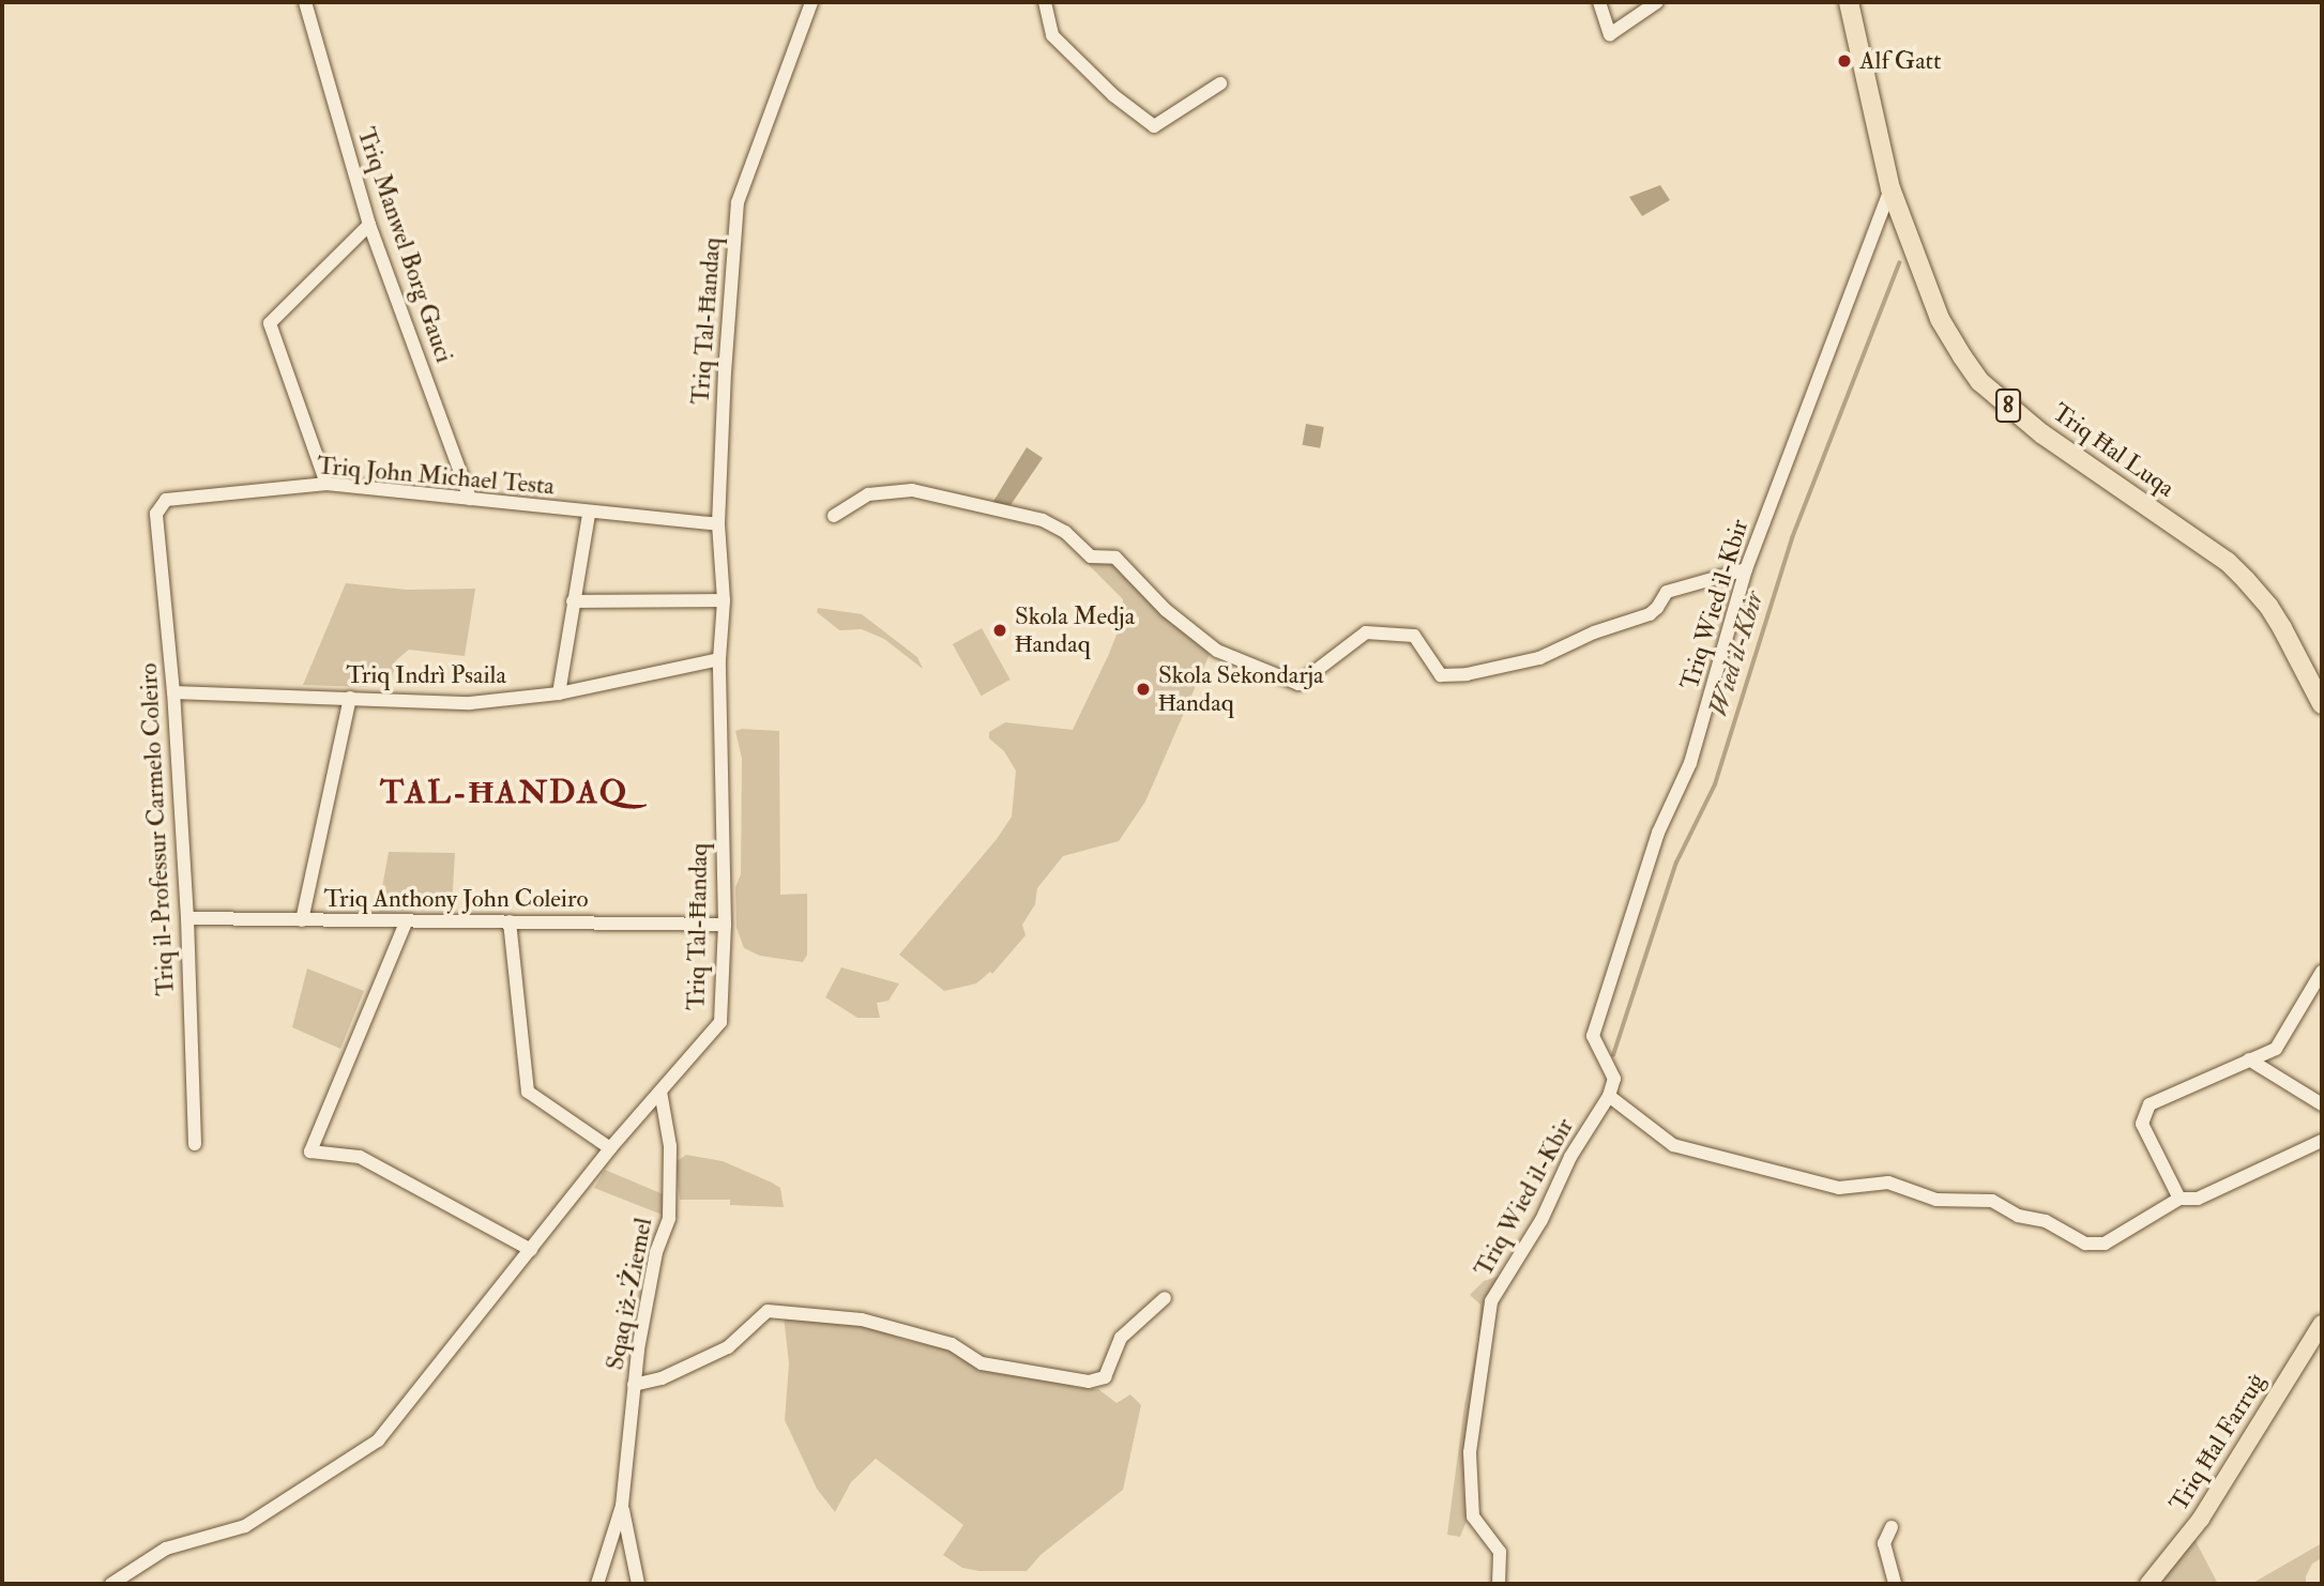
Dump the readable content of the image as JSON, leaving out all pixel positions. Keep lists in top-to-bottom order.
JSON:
{
  "streets": {
    "highway": ["8", "Triq Ħal Luqa"],
    "main road": ["Triq Ħal Farruġ"],
    "street": [
      "Triq Manwel Borg Gauci",
      "Triq Tal-Ħandaq",
      "Triq John Michael Testa",
      "Triq Wied il-Kbir",
      "Triq Indrì Psaila",
      "Triq il-Professur Carmelo Coleiro",
      "Triq Anthony John Coleiro",
      "Sqaq iż-Żiemel"
    ]
  },
  "crossings": [
    ["Triq Manwel Borg Gauci", "Triq John Michael Testa"],
    ["Triq Tal-Ħandaq", "Triq John Michael Testa"],
    ["Triq Tal-Ħandaq", "Triq Indrì Psaila"],
    ["Triq Tal-Ħandaq", "Triq Anthony John Coleiro"],
    ["Triq Tal-Ħandaq", "Sqaq iż-Żiemel"],
    ["Triq Ħal Luqa", "Triq Wied il-Kbir"],
    ["Triq John Michael Testa", "Triq il-Professur Carmelo Coleiro"],
    ["Triq Indrì Psaila", "Triq il-Professur Carmelo Coleiro"],
    ["Triq il-Professur Carmelo Coleiro", "Triq Anthony John Coleiro"]
  ],
  "districts": ["TAL-ĦANDAQ"],
  "water": ["Wied il-Kbir"],
  "places": ["Alf Gatt", "Skola Medja Ħandaq", "Skola Sekondarja Ħandaq"]
}
